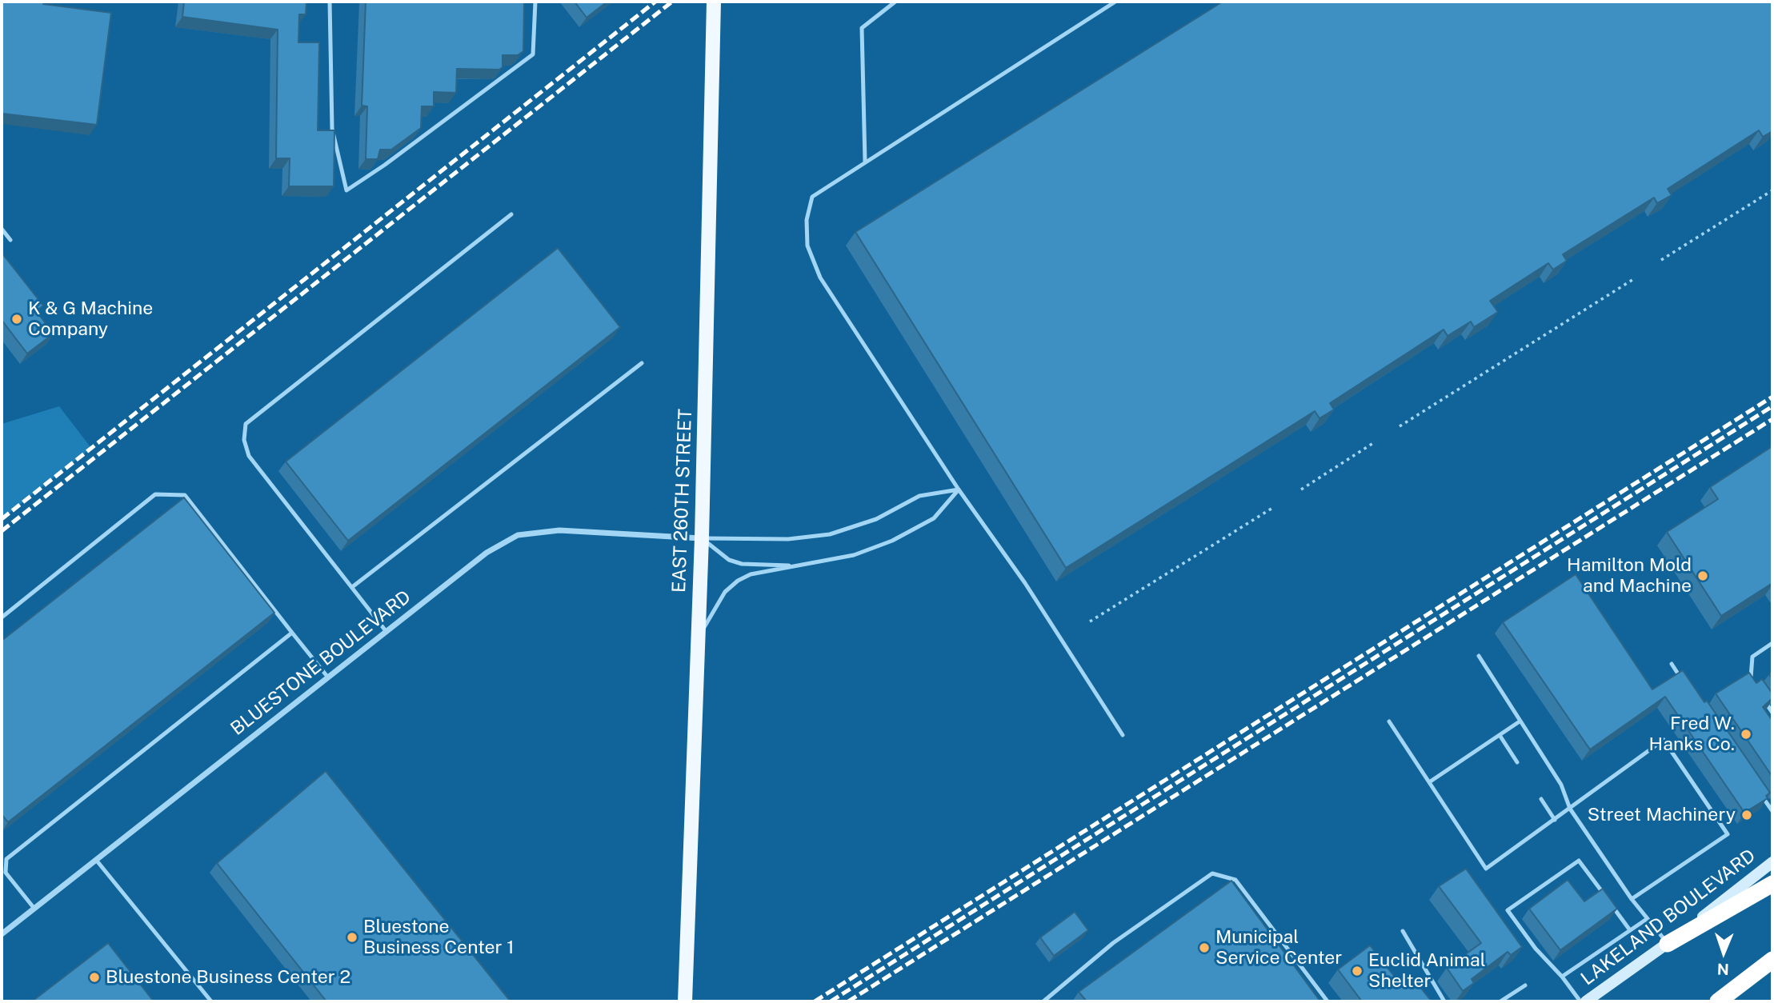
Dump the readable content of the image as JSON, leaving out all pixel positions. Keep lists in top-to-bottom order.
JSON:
{
  "streets": {
    "main road": ["EAST 260TH STREET"],
    "street": ["BLUESTONE BOULEVARD", "LAKELAND BOULEVARD"]
  },
  "crossings": [
    ["EAST 260TH STREET", "BLUESTONE BOULEVARD"]
  ],
  "places": [
    "K & G Machine Company",
    "Hamilton Mold and Machine",
    "Fred W. Hanks Co.",
    "Street Machinery",
    "Bluestone Business Center 1",
    "Municipal Service Center",
    "Euclid Animal Shelter",
    "Bluestone Business Center 2"
  ],
  "north": "bottom"
}
